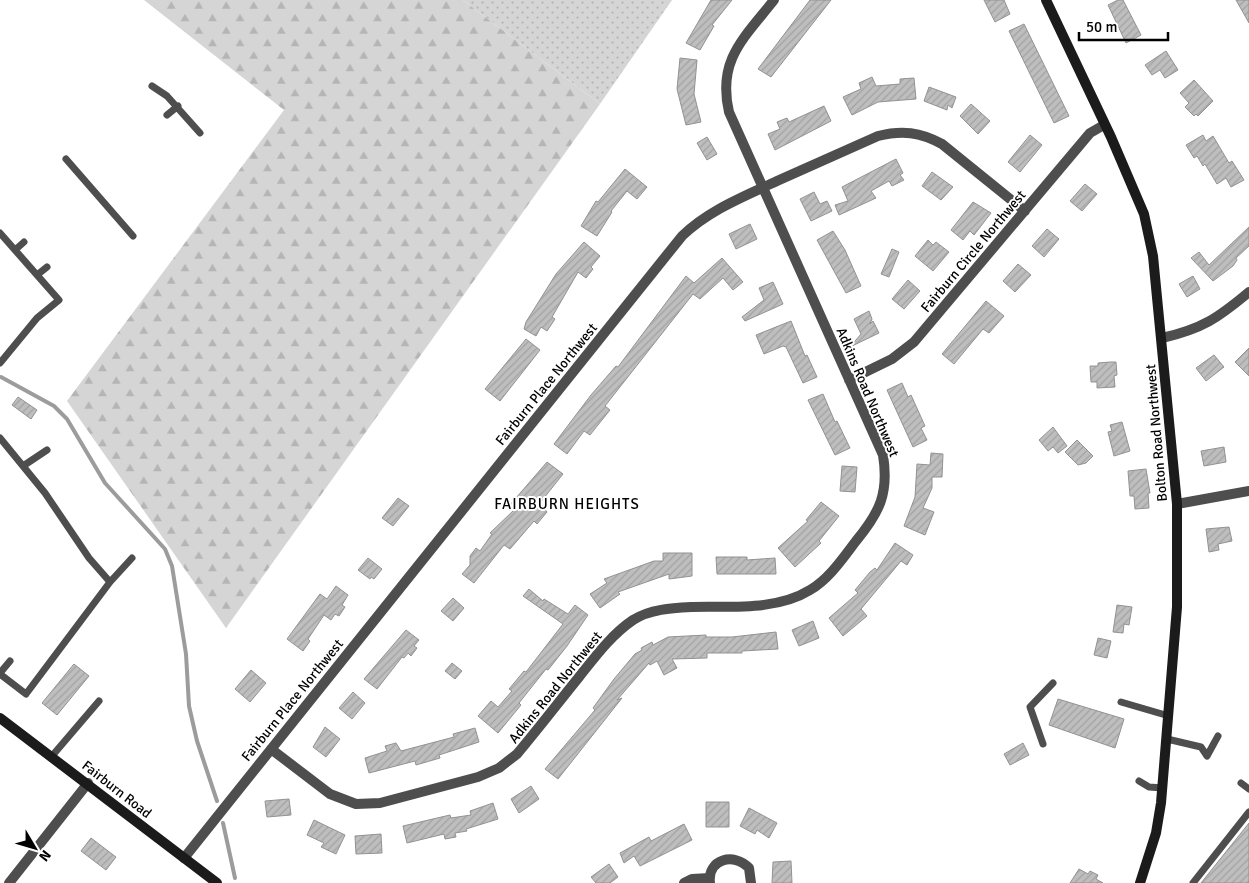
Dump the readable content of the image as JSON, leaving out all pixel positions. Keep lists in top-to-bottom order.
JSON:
{
  "streets": {
    "street": [
      "Fairburn Circle Northwest",
      "Fairburn Place Northwest",
      "Adkins Road Northwest",
      "Bolton Road Northwest",
      "Fairburn Road"
    ]
  },
  "crossings": [
    ["Fairburn Circle Northwest", "Fairburn Place Northwest"],
    ["Fairburn Circle Northwest", "Adkins Road Northwest"],
    ["Fairburn Circle Northwest", "Bolton Road Northwest"],
    ["Fairburn Place Northwest", "Adkins Road Northwest"],
    ["Fairburn Place Northwest", "Fairburn Road"]
  ],
  "districts": ["FAIRBURN HEIGHTS"],
  "scale_bar": "50 m",
  "north": "bottom right"
}
